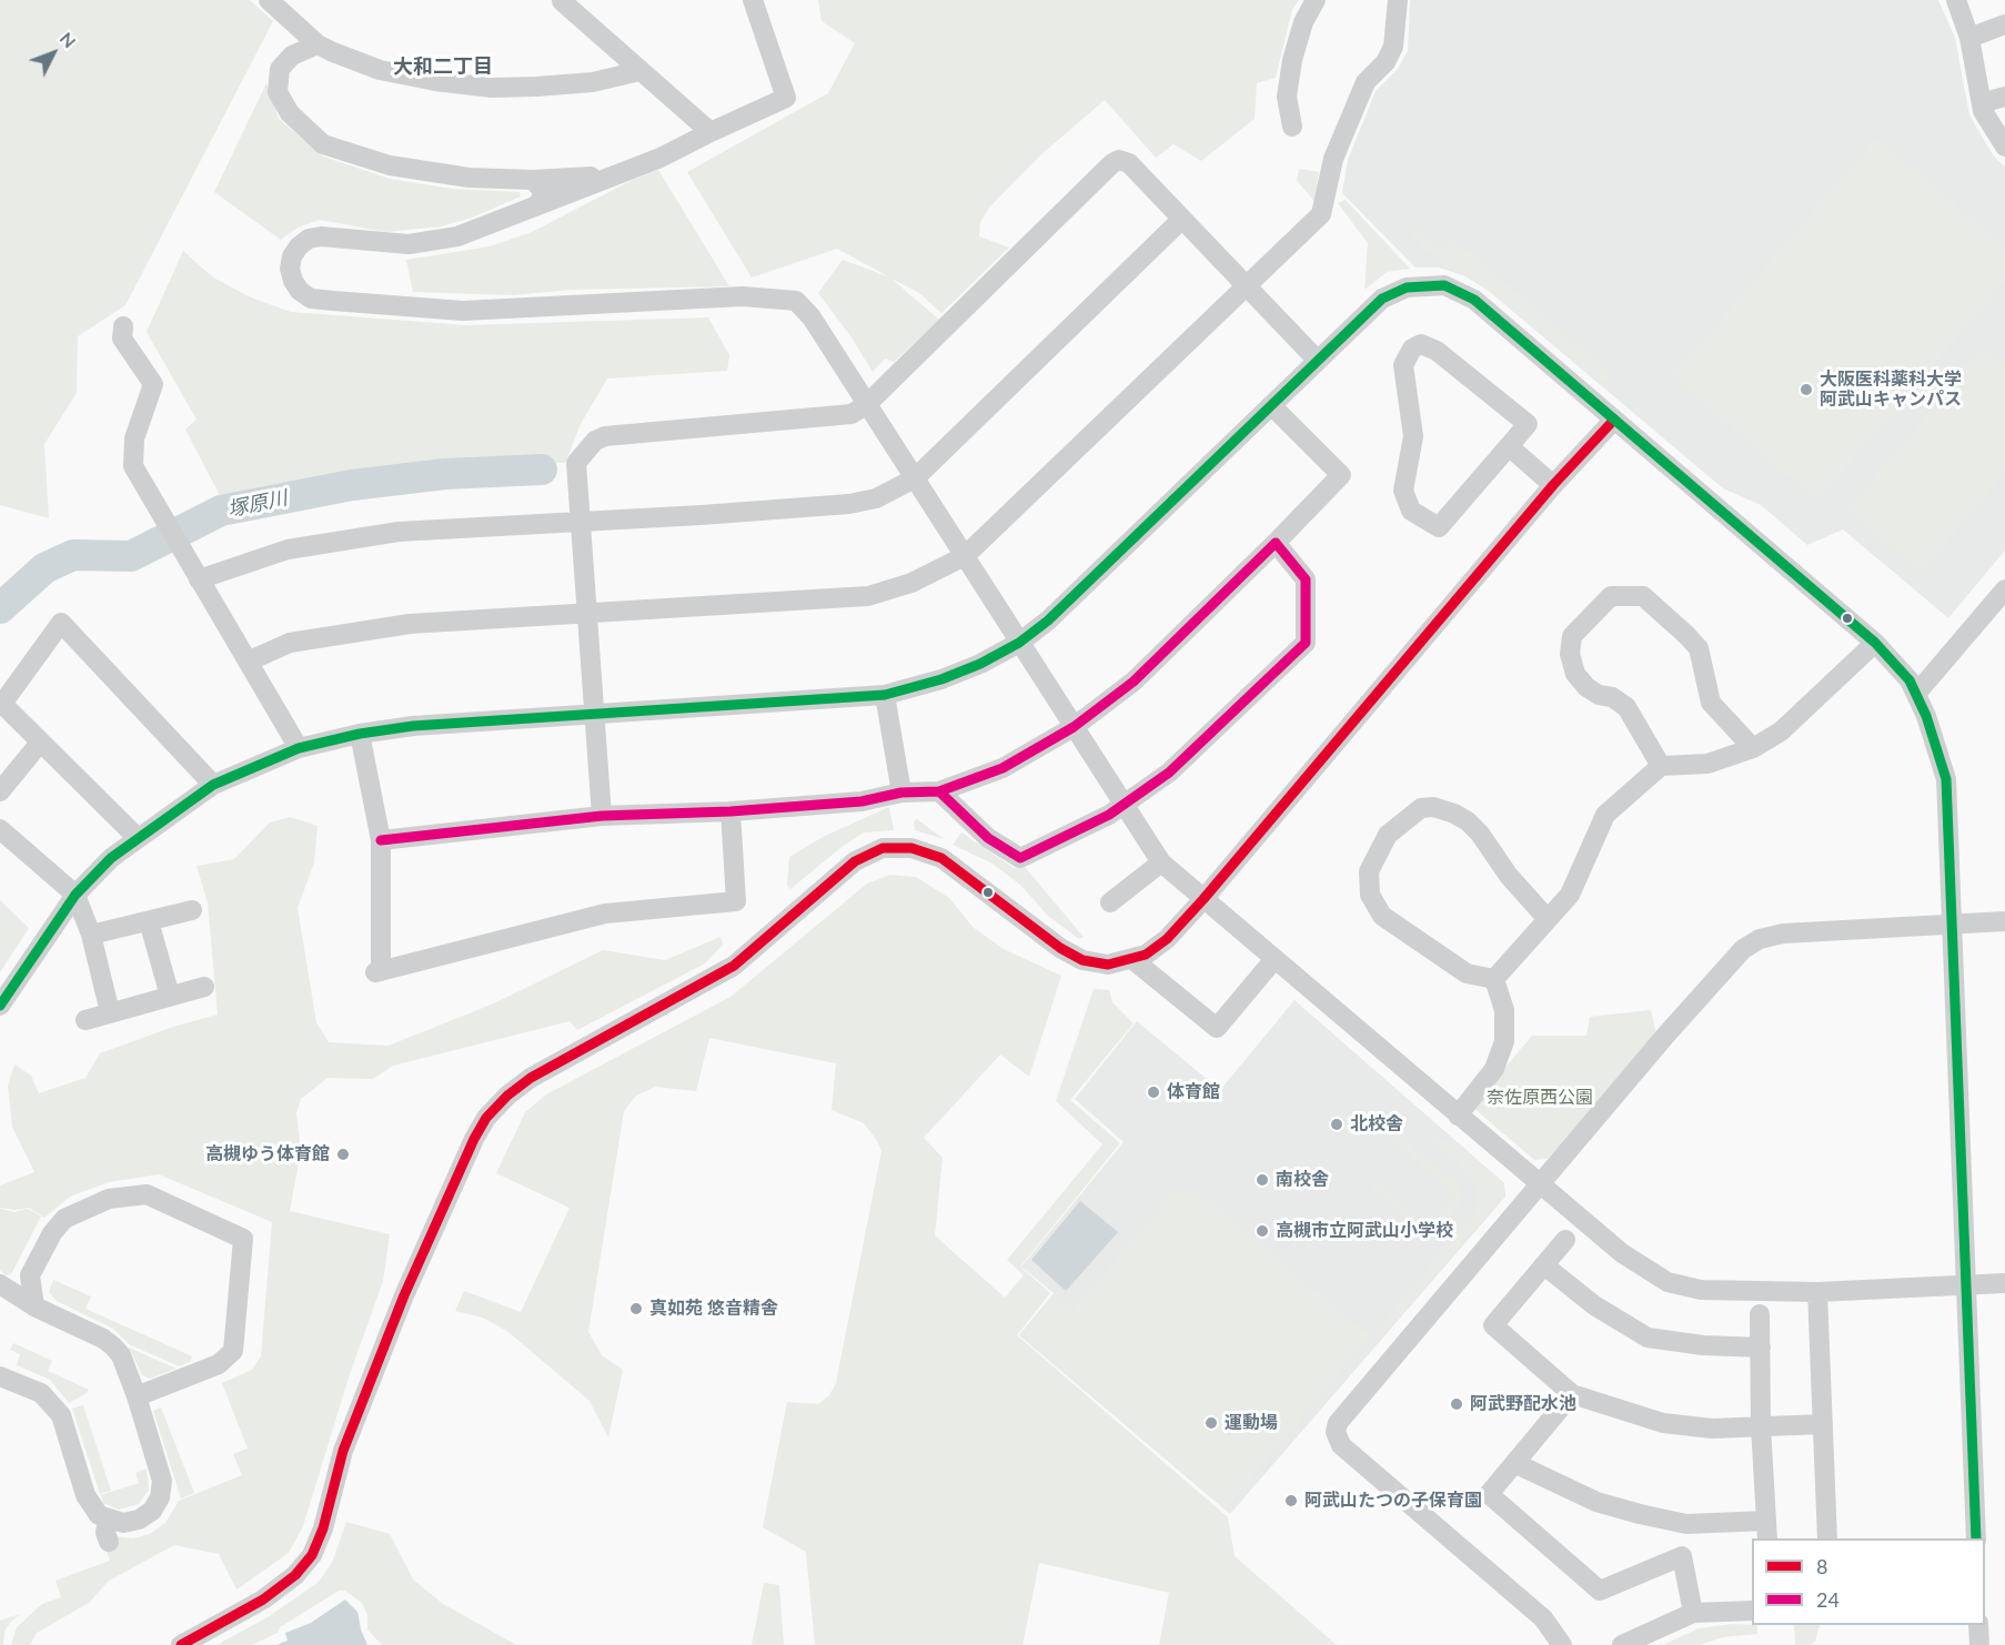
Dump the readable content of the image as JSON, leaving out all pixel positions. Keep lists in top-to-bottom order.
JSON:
{
  "districts": ["大和二丁目"],
  "water": ["塚原川"],
  "parks": ["奈佐原西公園"],
  "places": [
    "大阪医科薬科大学 阿武山キャンパス",
    "体育館",
    "北校舎",
    "高槻ゆう体育館",
    "南校舎",
    "高槻市立阿武山小学校",
    "真如苑 悠音精舎",
    "阿武野配水池",
    "運動場",
    "阿武山たつの子保育園"
  ],
  "lines": ["transit line 8", "transit line 24"],
  "legend": ["8", "24"],
  "north": "top right"
}
